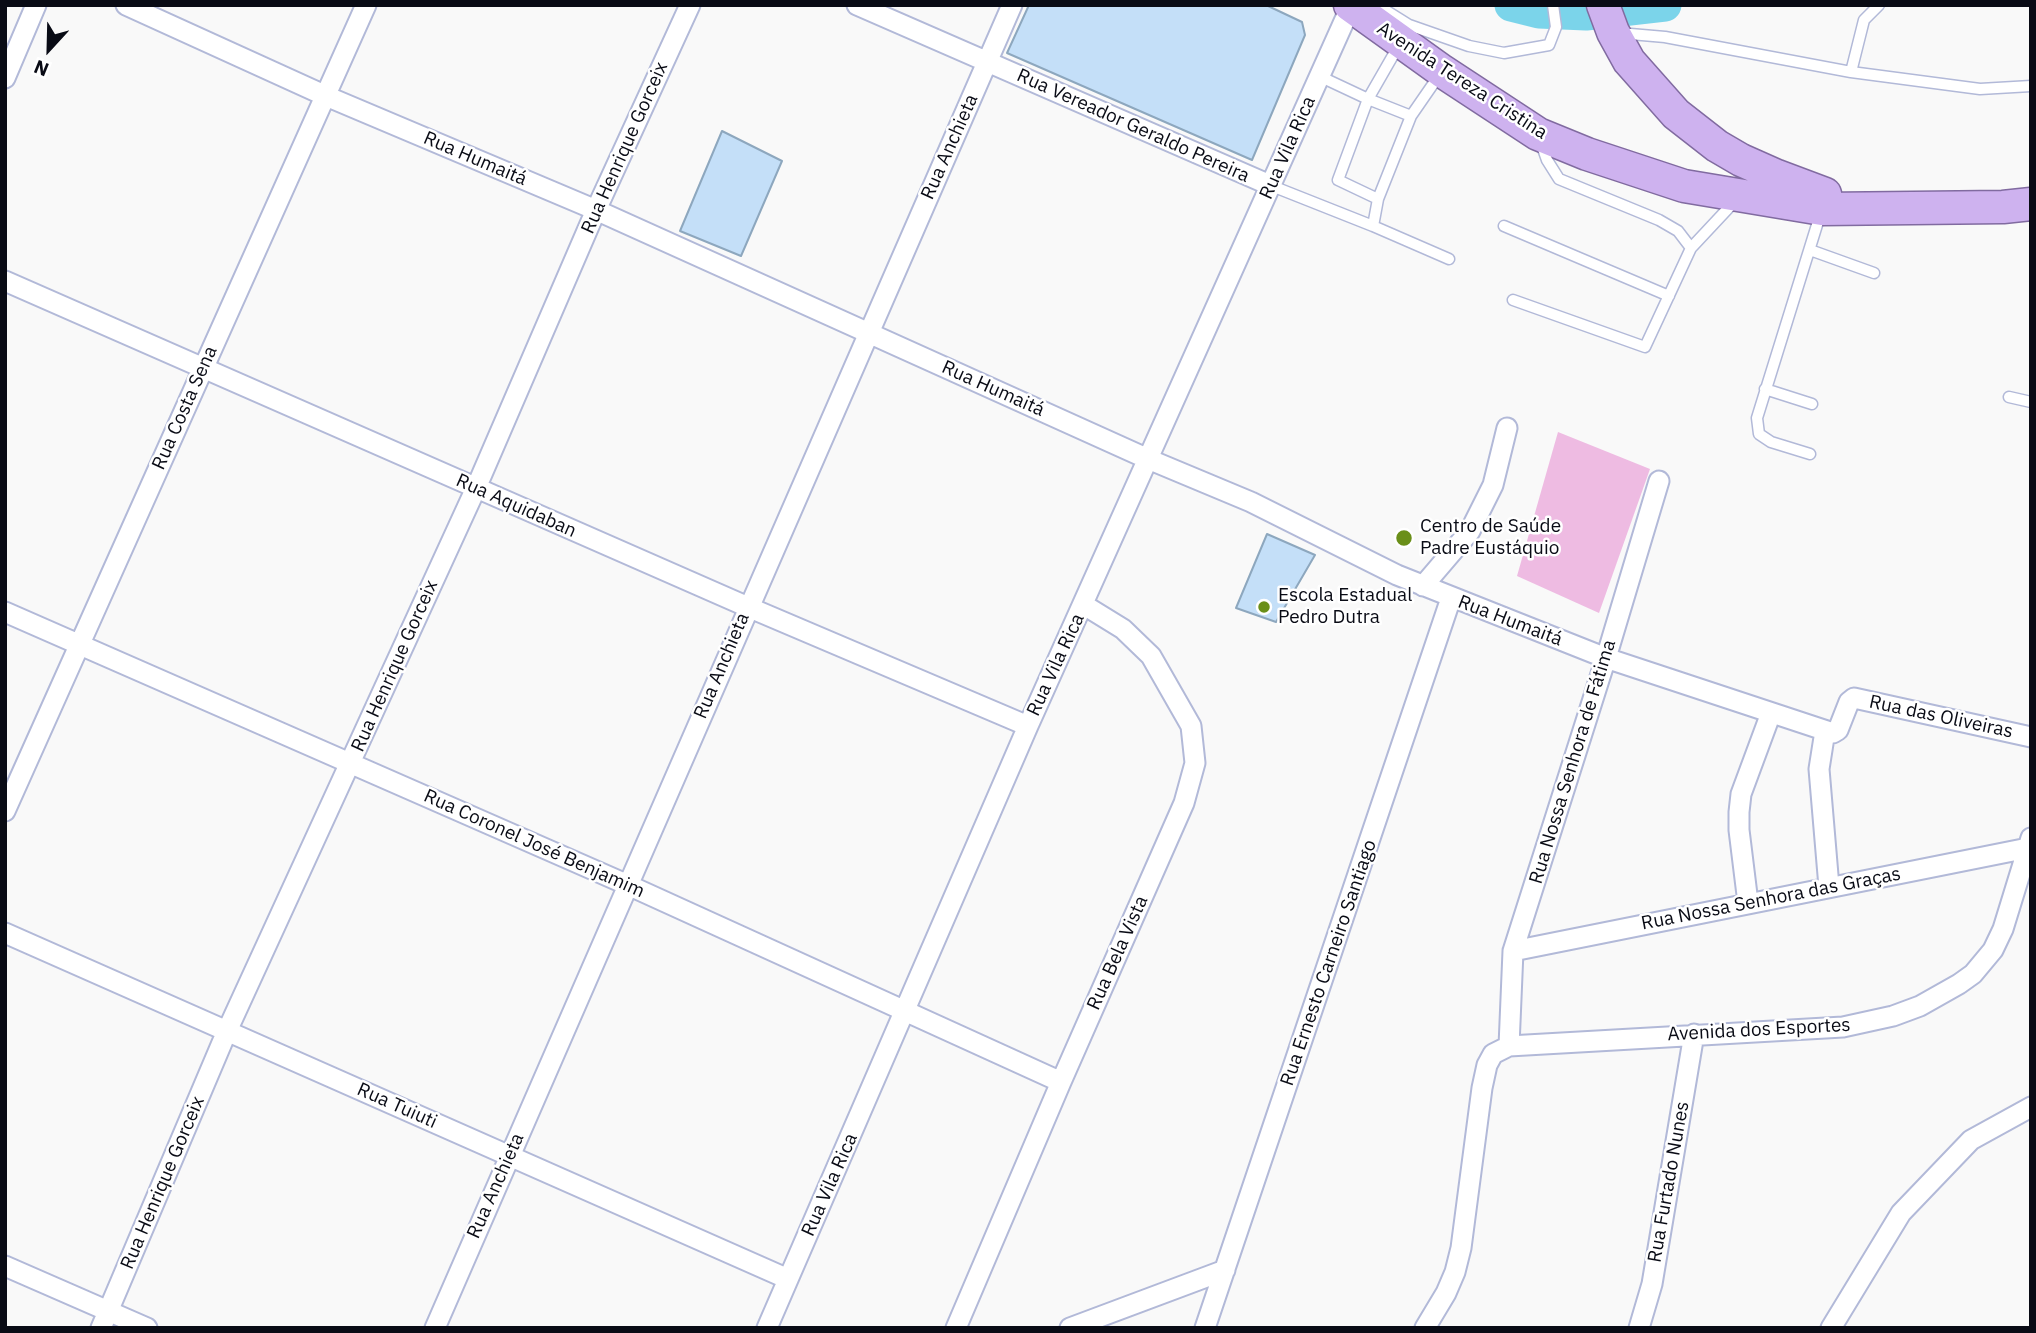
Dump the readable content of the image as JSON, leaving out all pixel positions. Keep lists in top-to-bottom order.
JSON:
{
  "streets": {
    "highway": ["Avenida Tereza Cristina"],
    "street": [
      "Rua Vereador Geraldo Pereira",
      "Rua Anchieta",
      "Rua Henrique Gorceix",
      "Rua Vila Rica",
      "Rua Humaitá",
      "Rua Costa Sena",
      "Rua Aquidaban",
      "Rua das Oliveiras",
      "Rua Nossa Senhora de Fátima",
      "Rua Coronel José Benjamim",
      "Rua Nossa Senhora das Graças",
      "Rua Bela Vista",
      "Rua Ernesto Carneiro Santiago",
      "Avenida dos Esportes",
      "Rua Tuiuti",
      "Rua Furtado Nunes"
    ]
  },
  "crossings": [
    ["Avenida Tereza Cristina", "Rua Vila Rica"],
    ["Rua Vereador Geraldo Pereira", "Rua Anchieta"],
    ["Rua Vereador Geraldo Pereira", "Rua Vila Rica"],
    ["Rua Anchieta", "Rua Humaitá"],
    ["Rua Anchieta", "Rua Aquidaban"],
    ["Rua Anchieta", "Rua Coronel José Benjamim"],
    ["Rua Anchieta", "Rua Tuiuti"],
    ["Rua Henrique Gorceix", "Rua Humaitá"],
    ["Rua Henrique Gorceix", "Rua Aquidaban"],
    ["Rua Henrique Gorceix", "Rua Coronel José Benjamim"],
    ["Rua Henrique Gorceix", "Rua Tuiuti"],
    ["Rua Vila Rica", "Rua Humaitá"],
    ["Rua Vila Rica", "Rua Aquidaban"],
    ["Rua Vila Rica", "Rua Coronel José Benjamim"],
    ["Rua Vila Rica", "Rua Bela Vista"],
    ["Rua Vila Rica", "Rua Tuiuti"],
    ["Rua Humaitá", "Rua Costa Sena"],
    ["Rua Humaitá", "Rua das Oliveiras"],
    ["Rua Humaitá", "Rua Nossa Senhora de Fátima"],
    ["Rua Humaitá", "Rua Ernesto Carneiro Santiago"],
    ["Rua Costa Sena", "Rua Aquidaban"],
    ["Rua Costa Sena", "Rua Coronel José Benjamim"],
    ["Rua Nossa Senhora de Fátima", "Rua Nossa Senhora das Graças"],
    ["Rua Nossa Senhora de Fátima", "Avenida dos Esportes"],
    ["Rua Coronel José Benjamim", "Rua Bela Vista"],
    ["Rua Nossa Senhora das Graças", "Avenida dos Esportes"],
    ["Avenida dos Esportes", "Rua Furtado Nunes"]
  ],
  "places": ["Centro de Saúde Padre Eustáquio", "Escola Estadual Pedro Dutra"],
  "north": "bottom"
}
